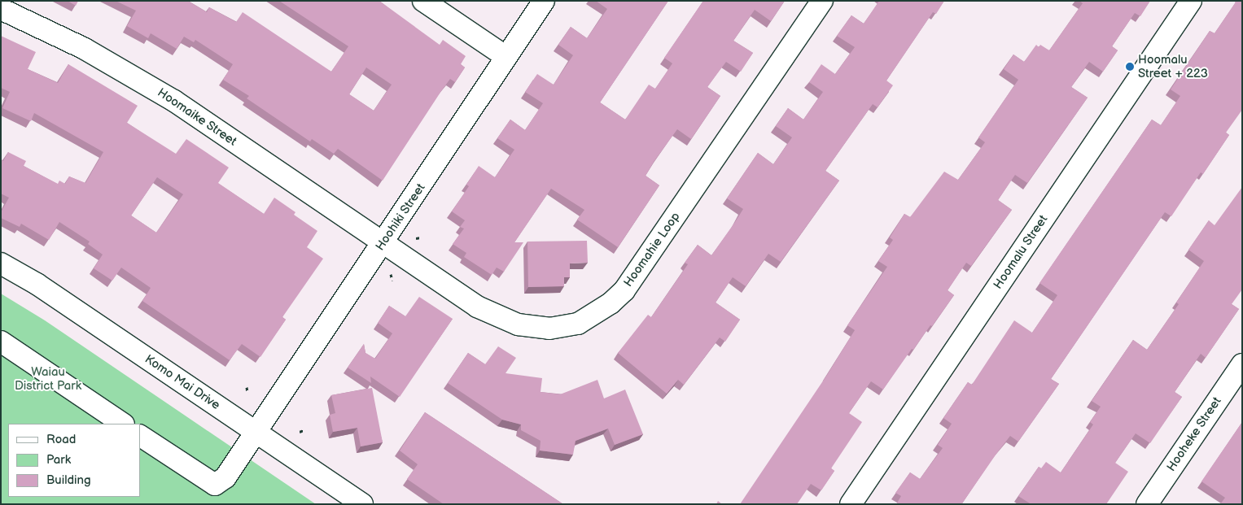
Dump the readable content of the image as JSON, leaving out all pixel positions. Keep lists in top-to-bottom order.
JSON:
{
  "streets": {
    "street": [
      "Hoomaike Street",
      "Hoohiki Street",
      "Hoomahie Loop",
      "Hoomalu Street",
      "Komo Mai Drive",
      "Hooheke Street"
    ]
  },
  "crossings": [
    ["Hoomaike Street", "Hoohiki Street"],
    ["Hoomaike Street", "Hoomahie Loop"],
    ["Hoohiki Street", "Hoomahie Loop"],
    ["Hoohiki Street", "Komo Mai Drive"]
  ],
  "parks": ["Waiau District Park"],
  "places": ["Hoomalu Street + 223"],
  "legend": ["Road", "Park", "Building"]
}
